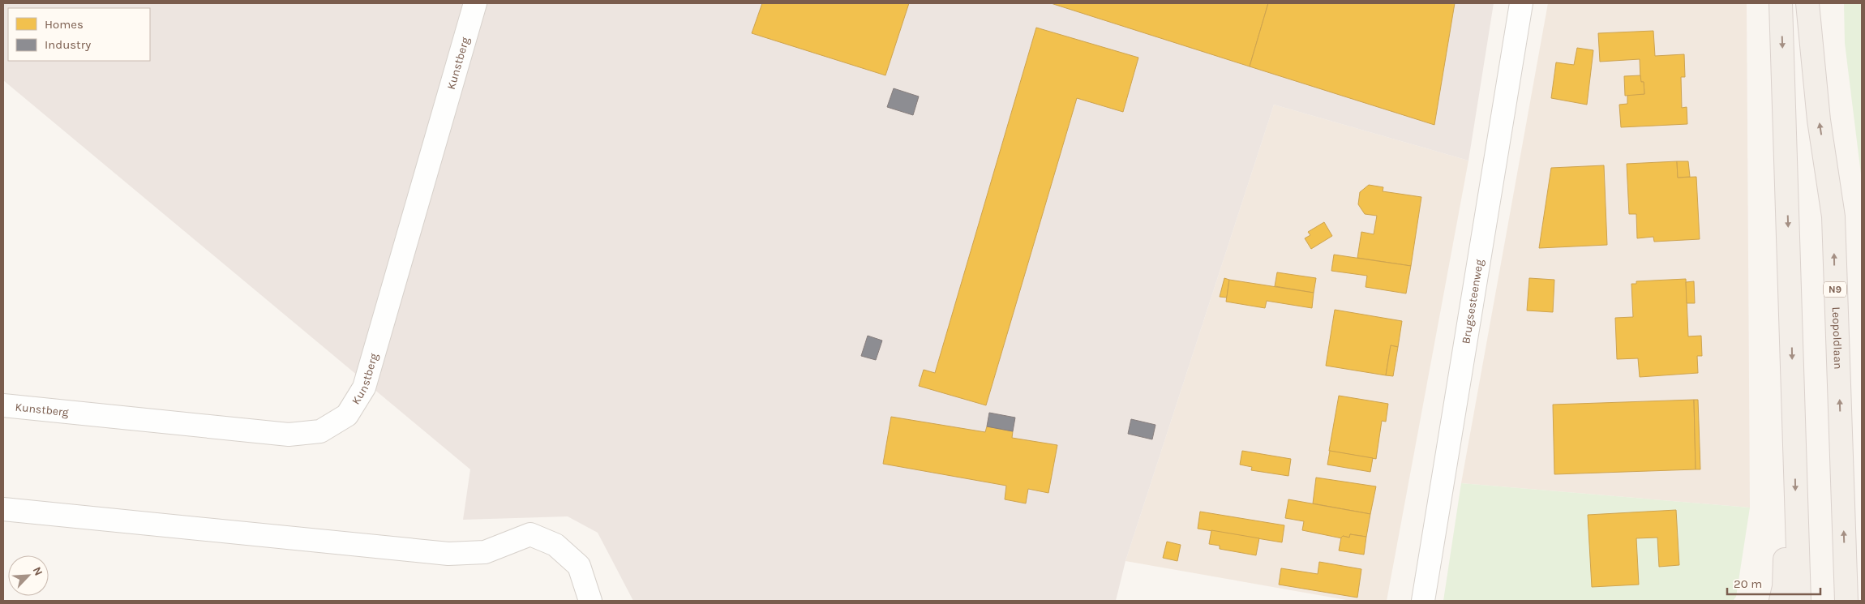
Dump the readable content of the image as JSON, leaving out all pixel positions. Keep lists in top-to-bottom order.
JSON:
{
  "streets": {
    "main road": ["N9", "Leopoldlaan"],
    "street": ["Kunstberg", "Brugsesteenweg"]
  },
  "legend": ["Homes", "Industry"],
  "scale_bar": "20 m",
  "north": "top right"
}
